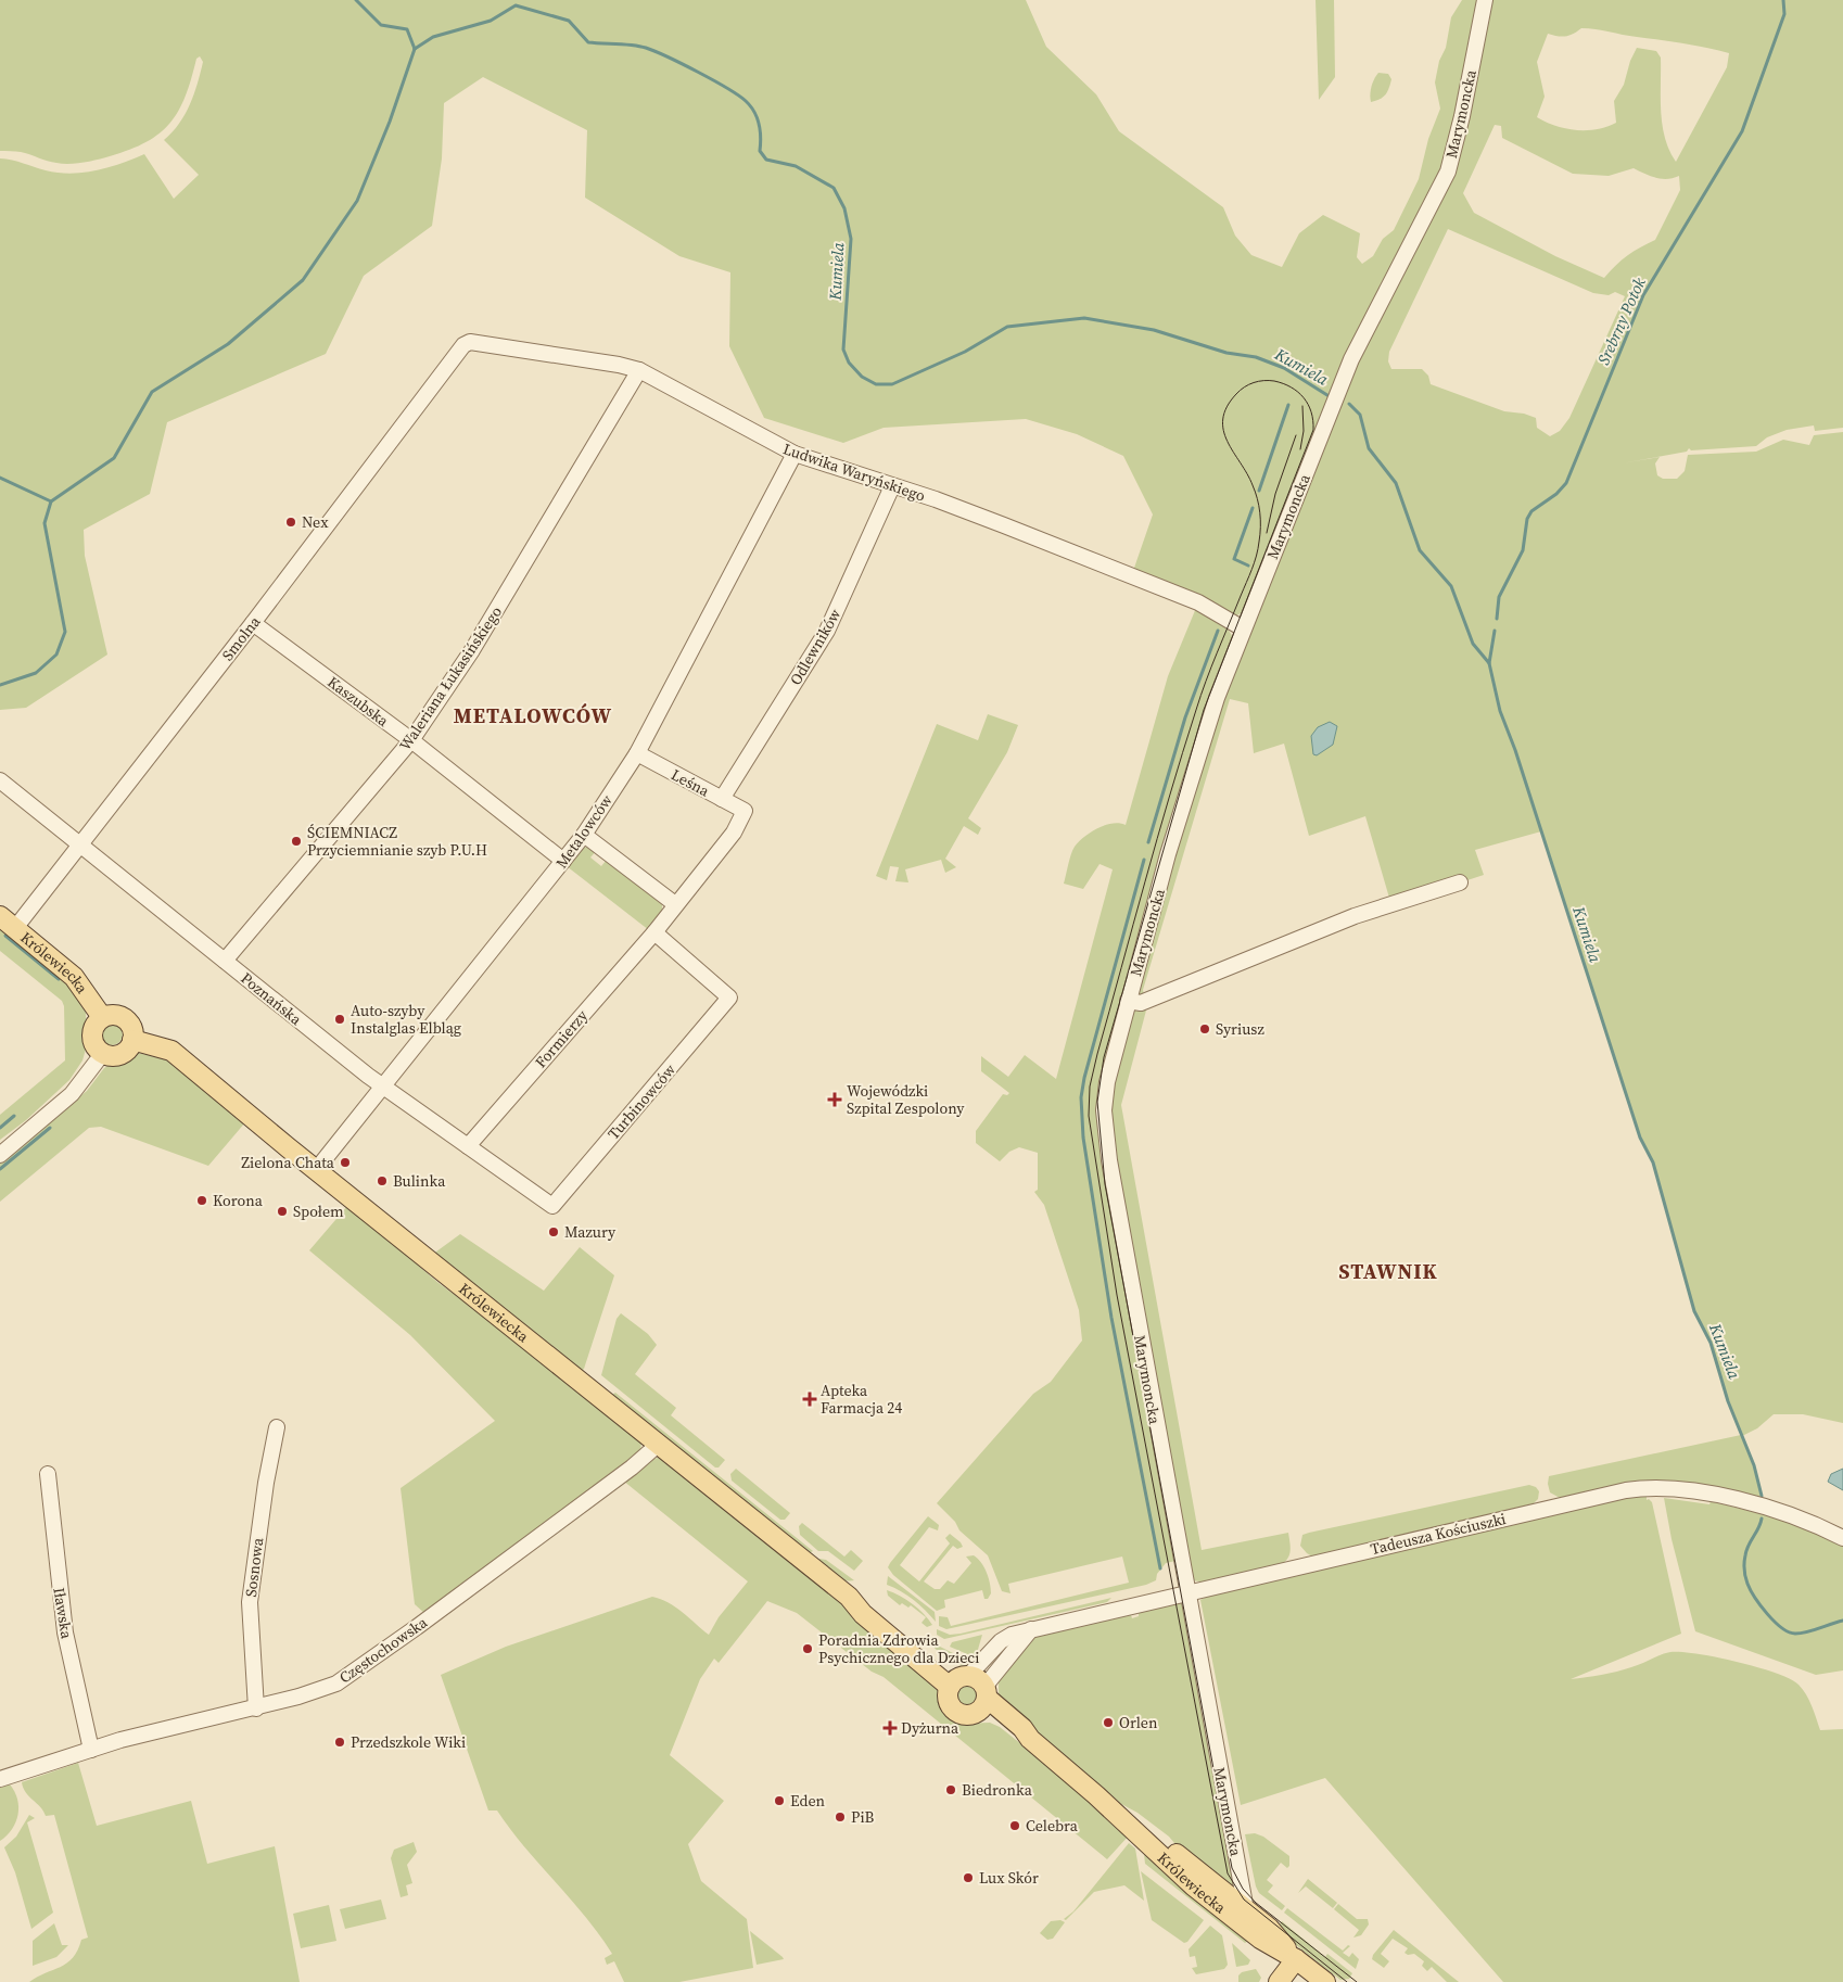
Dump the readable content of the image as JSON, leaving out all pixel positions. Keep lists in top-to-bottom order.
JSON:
{
  "streets": {
    "main road": ["Królewiecka"],
    "street": [
      "Marymoncka",
      "Ludwika Waryńskiego",
      "Smolna",
      "Odlewników",
      "Waleriana Łukasińskiego",
      "Kaszubska",
      "Leśna",
      "Metalowców",
      "Poznańska",
      "Formierzy",
      "Turbinowców",
      "Tadeusza Kościuszki",
      "Sosnowa",
      "Iławska",
      "Częstochowska"
    ]
  },
  "crossings": [
    ["Marymoncka", "Ludwika Waryńskiego"],
    ["Marymoncka", "Królewiecka"],
    ["Marymoncka", "Tadeusza Kościuszki"],
    ["Ludwika Waryńskiego", "Smolna"],
    ["Ludwika Waryńskiego", "Odlewników"],
    ["Ludwika Waryńskiego", "Waleriana Łukasińskiego"],
    ["Ludwika Waryńskiego", "Metalowców"],
    ["Smolna", "Kaszubska"],
    ["Smolna", "Królewiecka"],
    ["Smolna", "Poznańska"],
    ["Odlewników", "Leśna"],
    ["Waleriana Łukasińskiego", "Kaszubska"],
    ["Waleriana Łukasińskiego", "Poznańska"],
    ["Kaszubska", "Metalowców"],
    ["Leśna", "Metalowców"],
    ["Metalowców", "Królewiecka"],
    ["Metalowców", "Poznańska"],
    ["Królewiecka", "Tadeusza Kościuszki"],
    ["Królewiecka", "Częstochowska"],
    ["Poznańska", "Formierzy"],
    ["Poznańska", "Turbinowców"],
    ["Formierzy", "Turbinowców"],
    ["Sosnowa", "Częstochowska"],
    ["Iławska", "Częstochowska"]
  ],
  "districts": ["METALOWCÓW", "STAWNIK"],
  "water": ["Kumiela", "Srebrny Potok"],
  "places": {
    "other": [
      "Nex",
      "ŚCIEMNIACZ Przyciemnianie szyb P.U.H",
      "Auto-szyby Instalglas Elbląg",
      "Syriusz",
      "Zielona Chata",
      "Bulinka",
      "Korona",
      "Społem",
      "Mazury",
      "Poradnia Zdrowia Psychicznego dla Dzieci",
      "Orlen",
      "Przedszkole Wiki",
      "Biedronka",
      "Eden",
      "PiB",
      "Celebra",
      "Lux Skór"
    ],
    "health": ["Wojewódzki Szpital Zespolony", "Apteka Farmacja 24", "Dyżurna"]
  }
}
